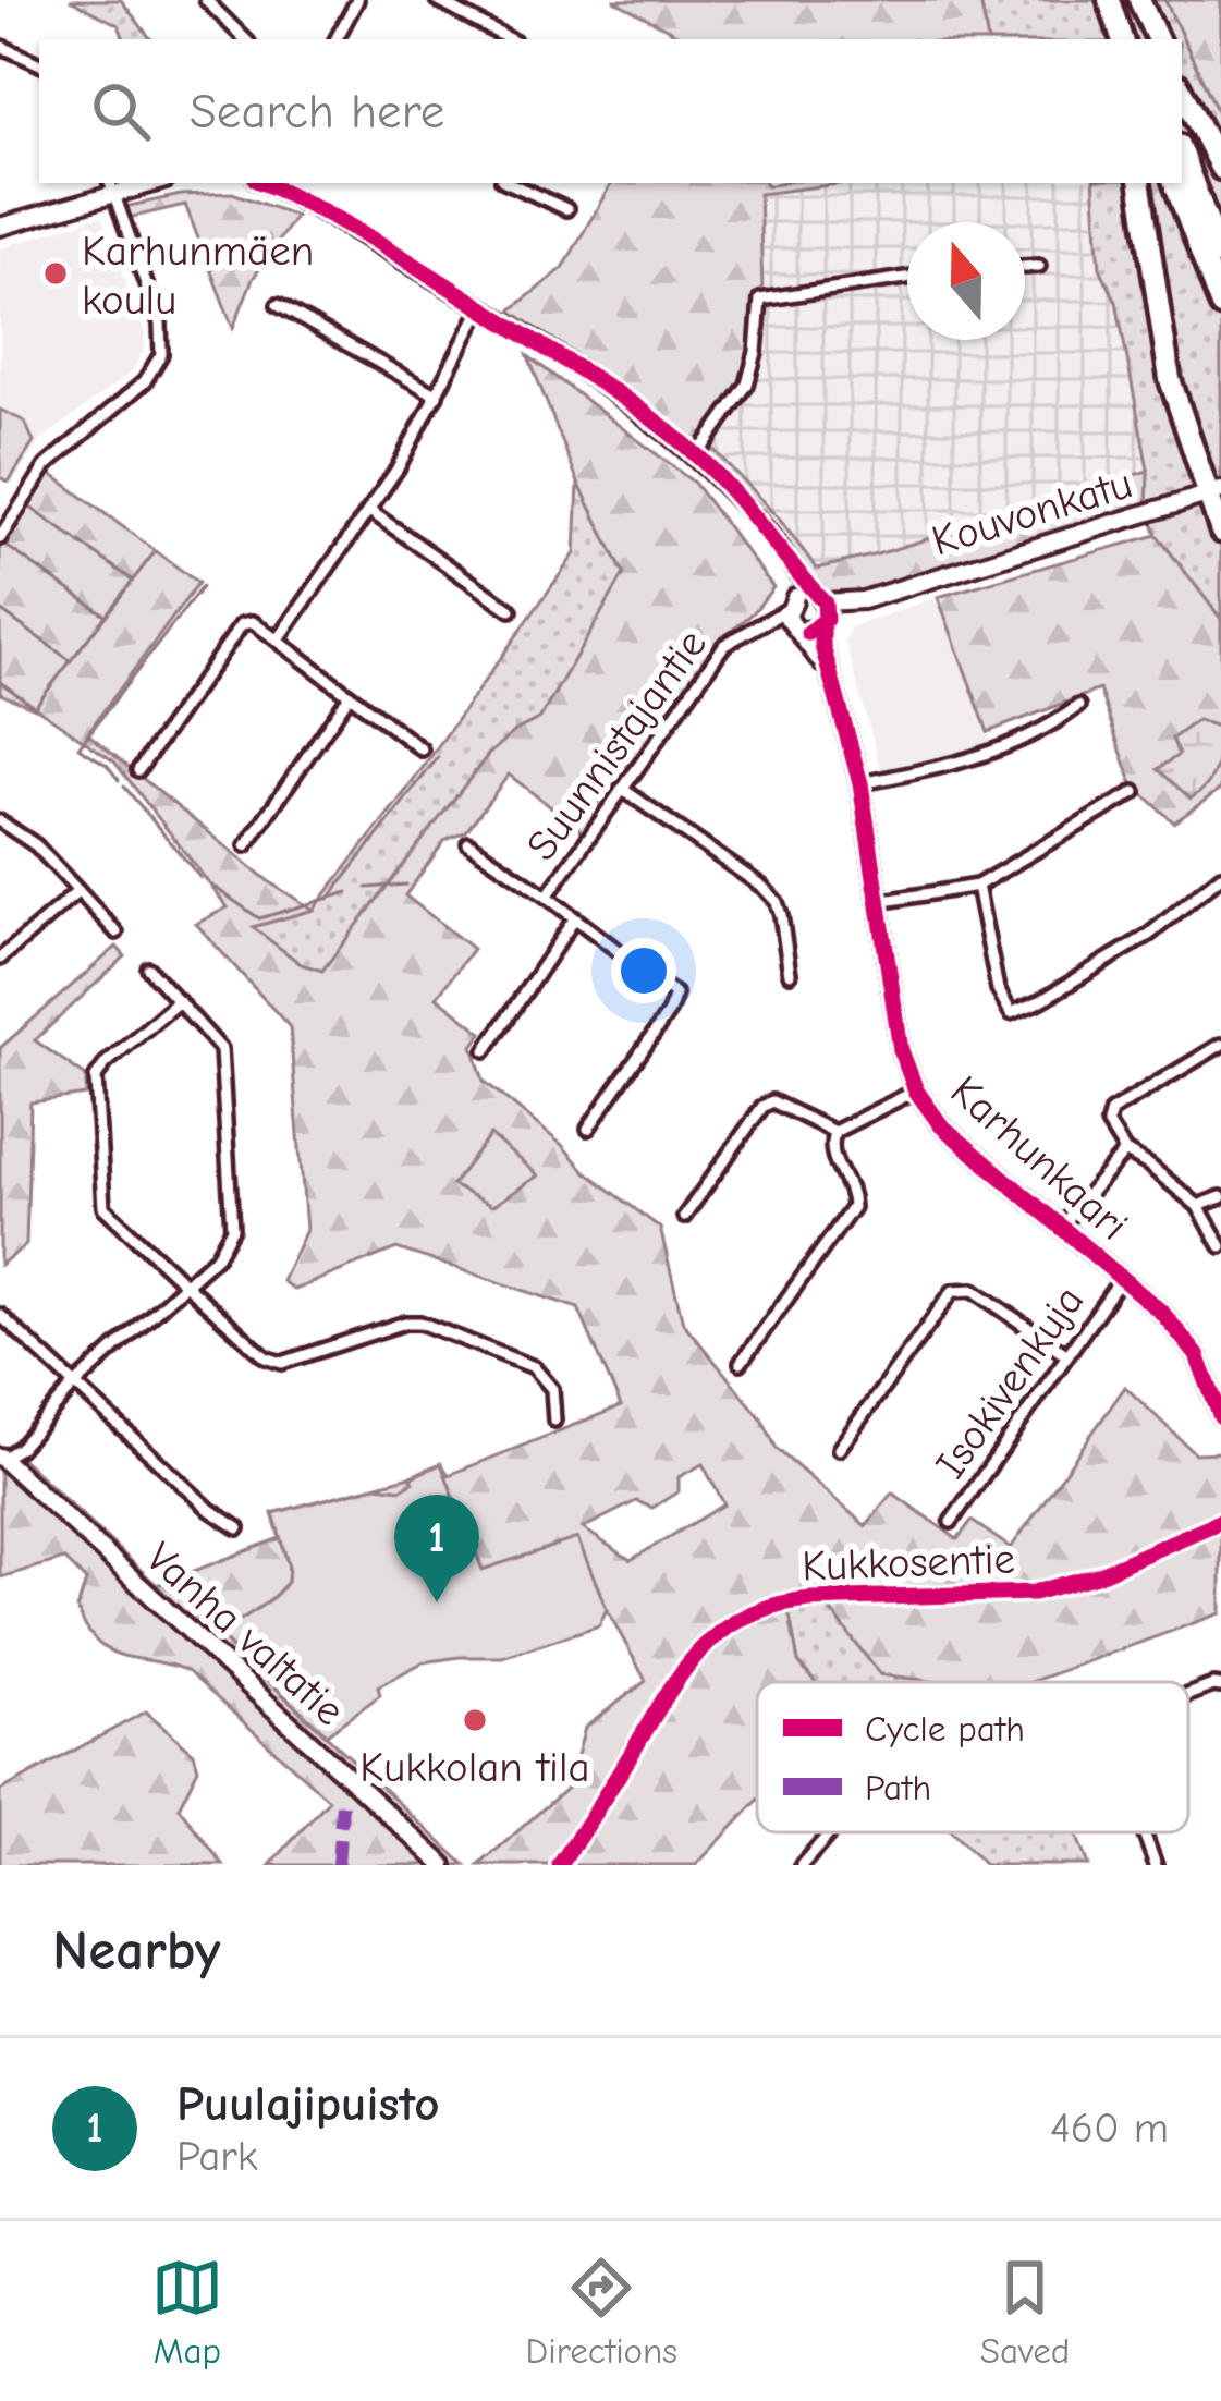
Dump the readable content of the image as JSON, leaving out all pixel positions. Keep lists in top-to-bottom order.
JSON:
{
  "streets": {
    "street": [
      "Kouvonkatu",
      "Suunnistajantie",
      "Karhunkaari",
      "Isokivenkuja",
      "Vanha valtatie"
    ],
    "cycle path": ["Kukkosentie"]
  },
  "crossings": [
    ["Kouvonkatu", "Karhunkaari"],
    ["Suunnistajantie", "Karhunkaari"],
    ["Karhunkaari", "Isokivenkuja"]
  ],
  "places": ["Karhunmäen koulu", "Kukkolan tila"],
  "legend": ["Cycle path", "Path"],
  "north": "top",
  "page": {
    "search": "Search here",
    "pins": "1",
    "heading": "Nearby",
    "list": [
      {
        "mark": "1",
        "name": "Puulajipuisto",
        "note": "Park",
        "value": "460 m"
      }
    ],
    "nav": ["Map", "Directions", "Saved"]
  }
}
